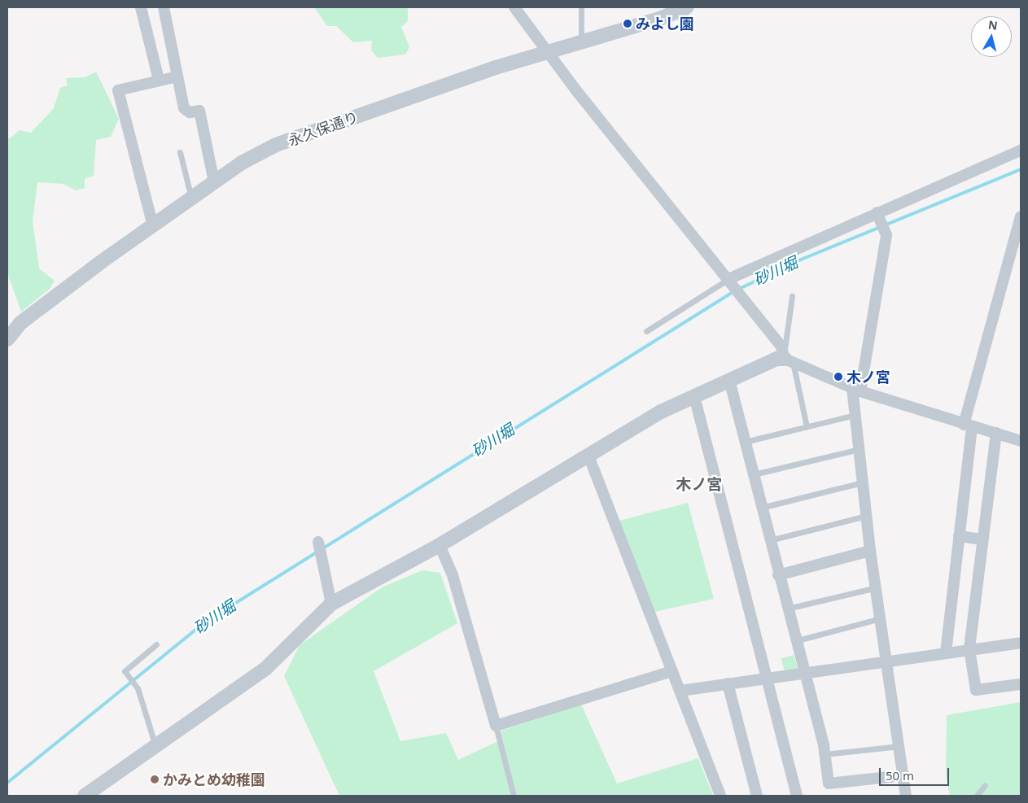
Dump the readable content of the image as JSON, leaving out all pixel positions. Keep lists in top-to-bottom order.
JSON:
{
  "streets": {
    "street": ["永久保通り"]
  },
  "districts": ["木ノ宮"],
  "water": ["砂川堀"],
  "places": ["みよし園", "木ノ宮", "かみとめ幼稚園"],
  "scale_bar": "50 m",
  "north": "top"
}
